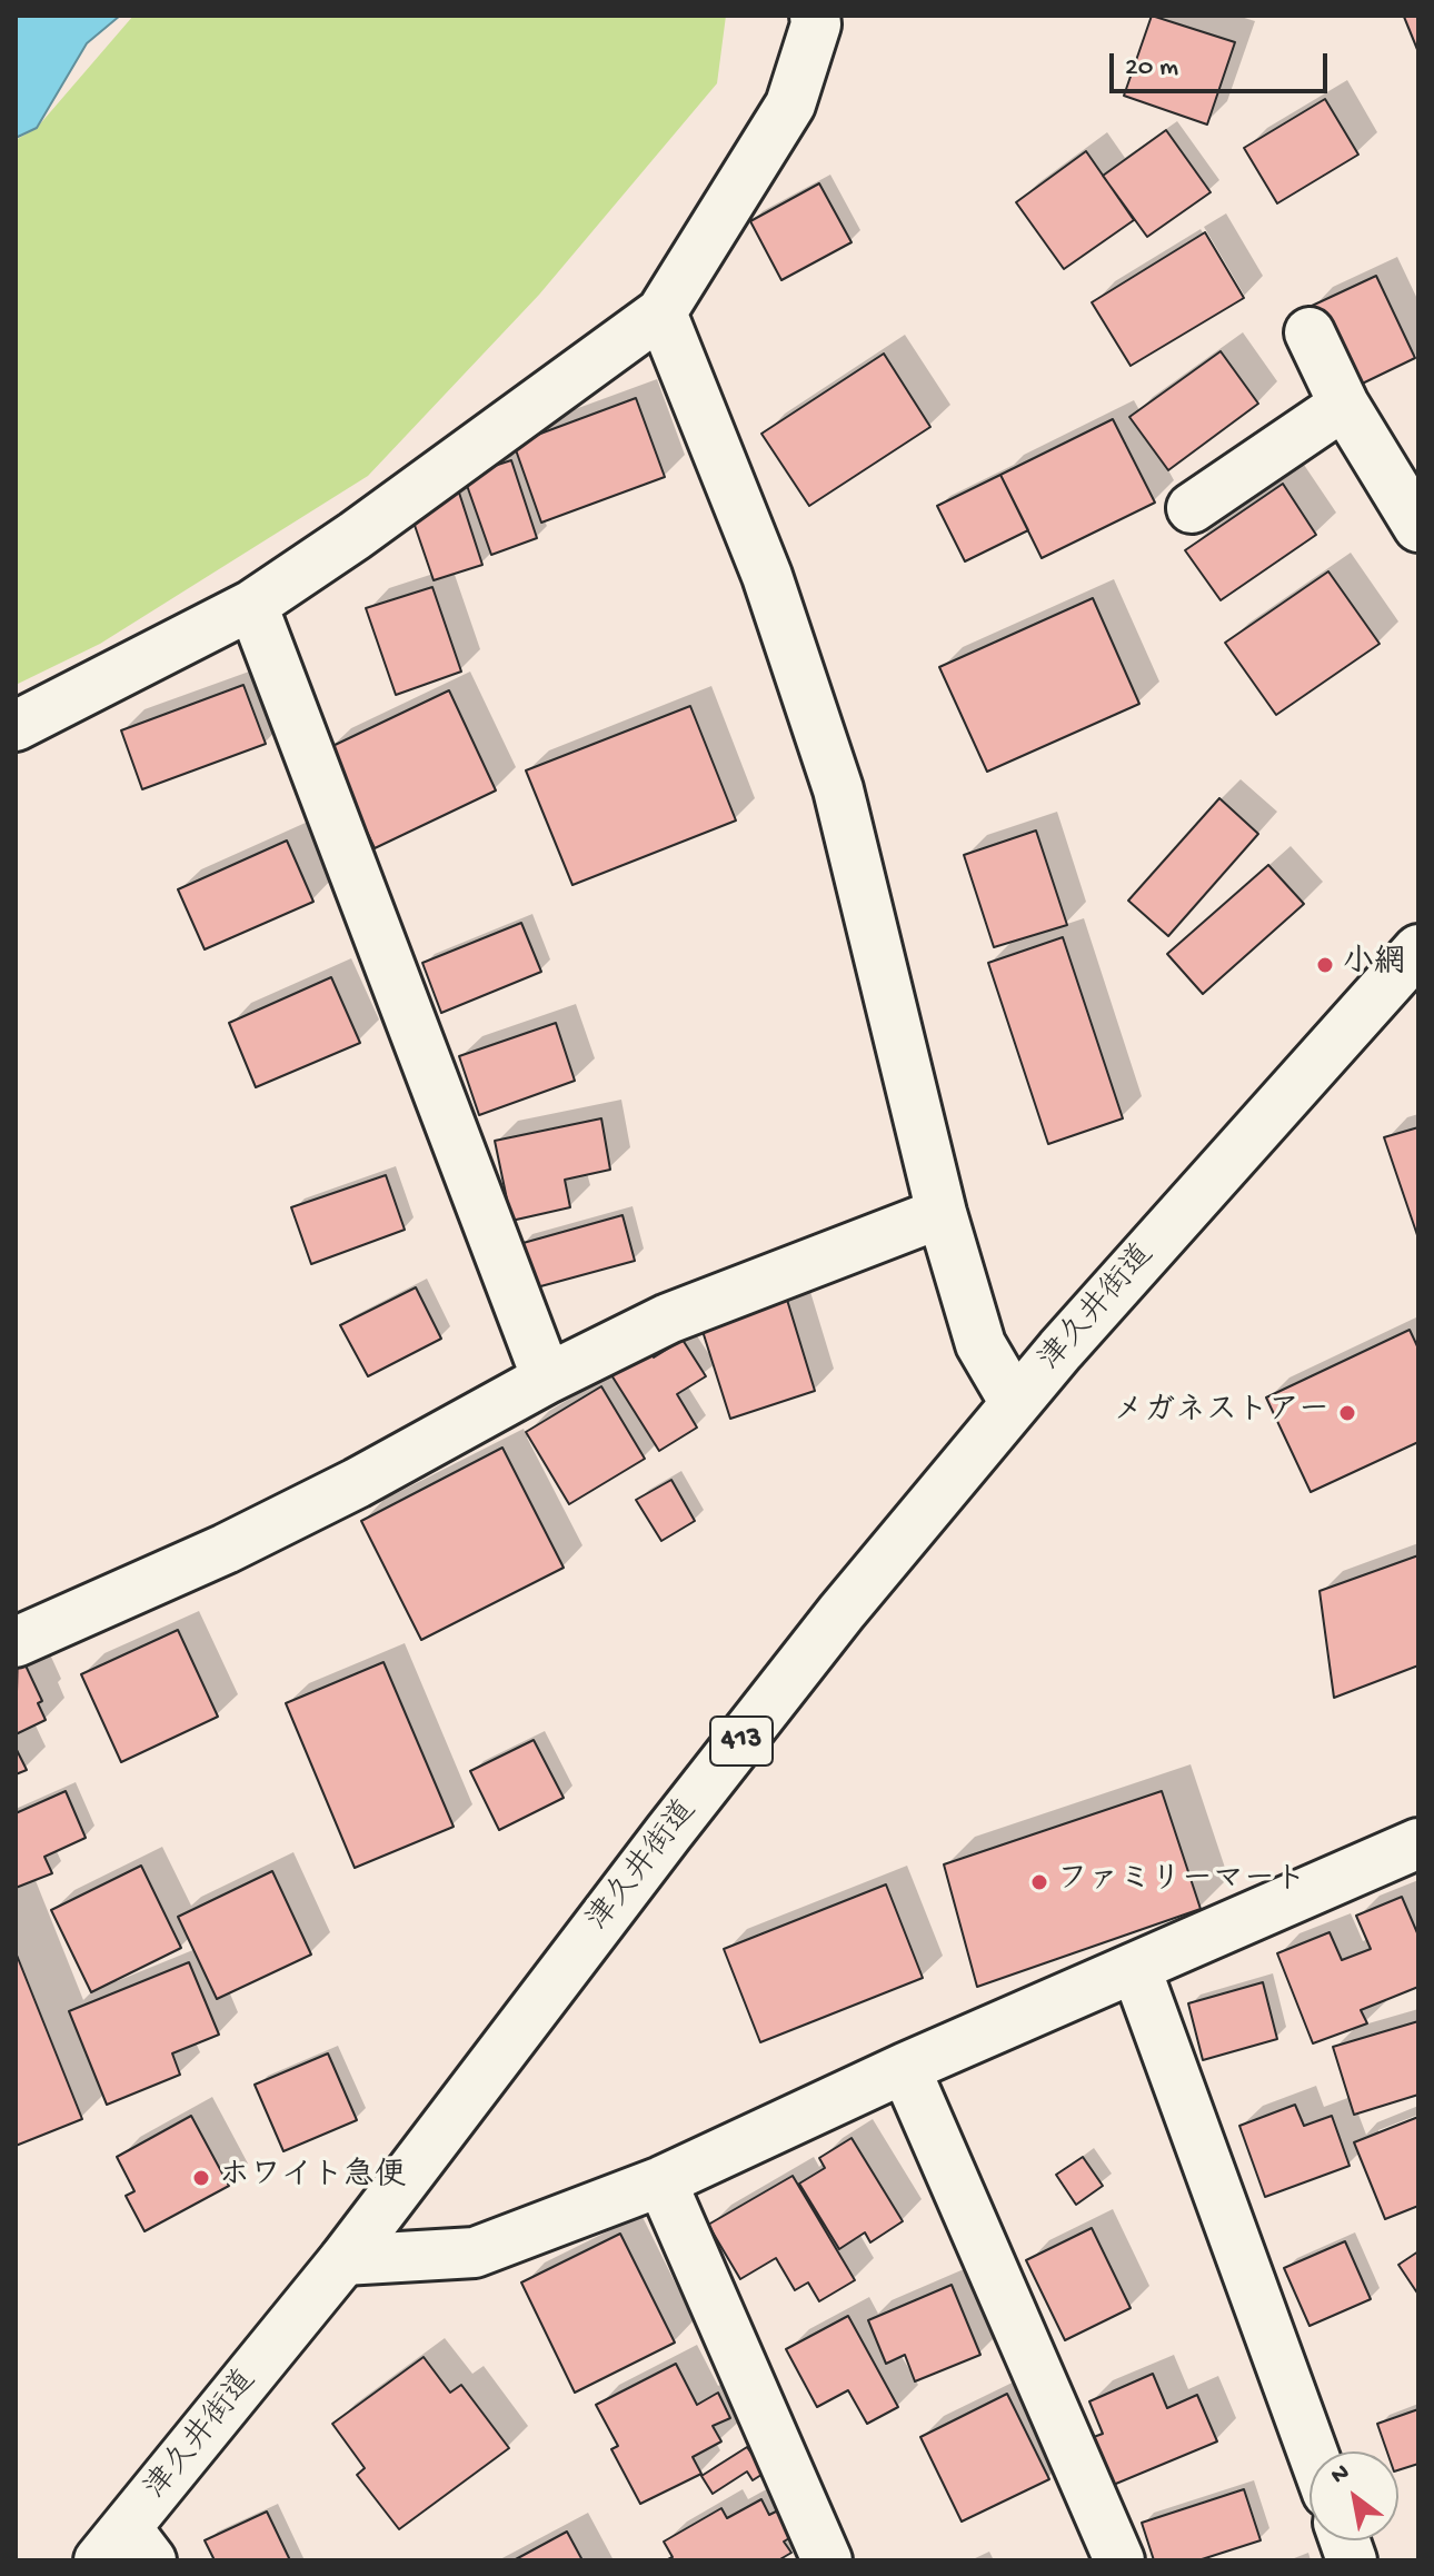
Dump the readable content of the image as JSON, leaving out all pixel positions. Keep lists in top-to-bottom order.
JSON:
{
  "streets": {
    "main road": ["津久井街道", "413"]
  },
  "places": [
    "小網",
    "メガネストアー",
    "ファミリーマート",
    "ホワイト急便"
  ],
  "scale_bar": "20 m",
  "north": "top left"
}
